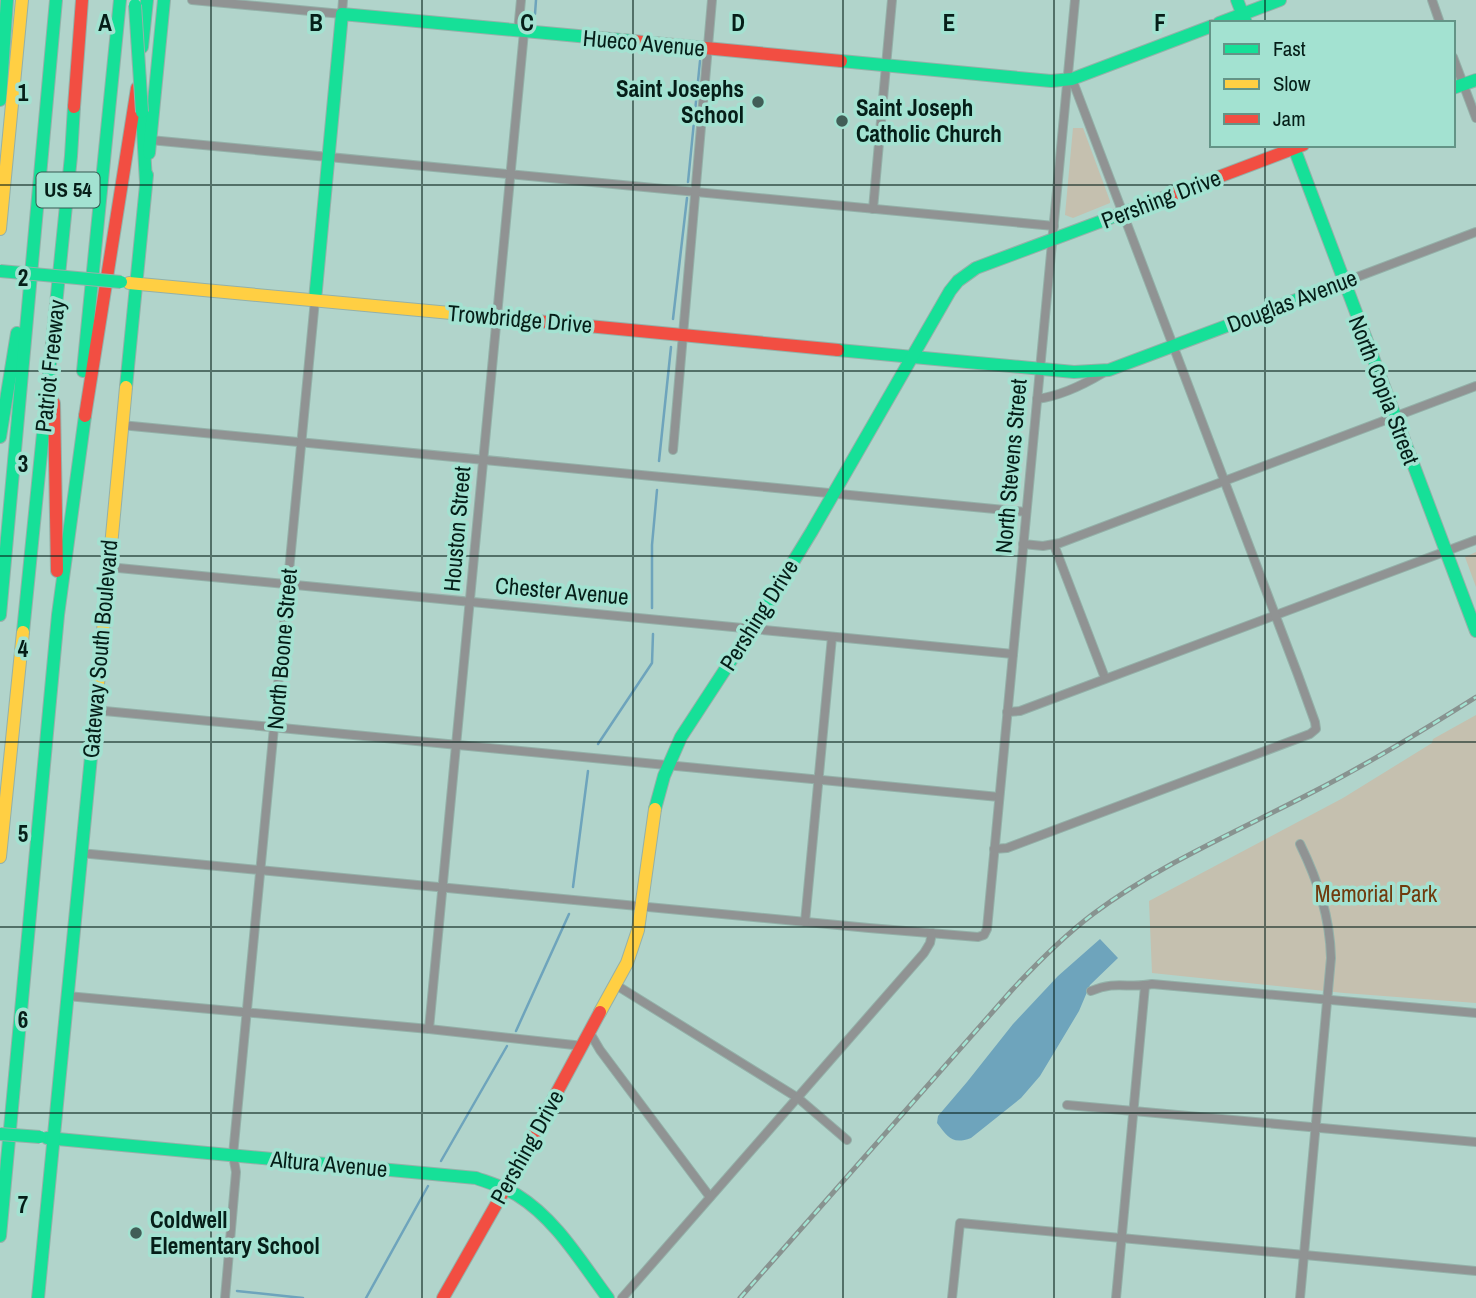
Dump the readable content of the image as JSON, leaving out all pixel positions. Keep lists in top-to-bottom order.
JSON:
{
  "streets": {
    "main road": [
      "Hueco Avenue",
      "US 54",
      "Pershing Drive",
      "Douglas Avenue",
      "Trowbridge Drive",
      "Patriot Freeway",
      "North Copia Street",
      "Gateway South Boulevard",
      "North Boone Street",
      "Altura Avenue"
    ],
    "street": ["North Stevens Street", "Houston Street", "Chester Avenue"]
  },
  "crossings": [
    ["Hueco Avenue", "North Stevens Street"],
    ["Hueco Avenue", "Houston Street"],
    ["Hueco Avenue", "North Boone Street"],
    ["Pershing Drive", "Trowbridge Drive"],
    ["Pershing Drive", "North Stevens Street"],
    ["Pershing Drive", "Chester Avenue"],
    ["Pershing Drive", "Altura Avenue"],
    ["Douglas Avenue", "Trowbridge Drive"],
    ["Douglas Avenue", "North Copia Street"],
    ["Douglas Avenue", "North Stevens Street"],
    ["Trowbridge Drive", "North Stevens Street"],
    ["Trowbridge Drive", "Houston Street"],
    ["Trowbridge Drive", "Gateway South Boulevard"],
    ["Trowbridge Drive", "North Boone Street"],
    ["North Stevens Street", "Chester Avenue"],
    ["Houston Street", "Chester Avenue"],
    ["Chester Avenue", "Gateway South Boulevard"],
    ["Chester Avenue", "North Boone Street"],
    ["Gateway South Boulevard", "Altura Avenue"],
    ["North Boone Street", "Altura Avenue"]
  ],
  "parks": ["Memorial Park"],
  "places": ["Saint Josephs School", "Saint Joseph Catholic Church", "Coldwell Elementary School"],
  "legend": ["Fast", "Slow", "Jam"],
  "grid": {
    "columns": [
      "A",
      "B",
      "C",
      "D",
      "E",
      "F"
    ],
    "rows": [
      "1",
      "2",
      "3",
      "4",
      "5",
      "6",
      "7"
    ]
  }
}
